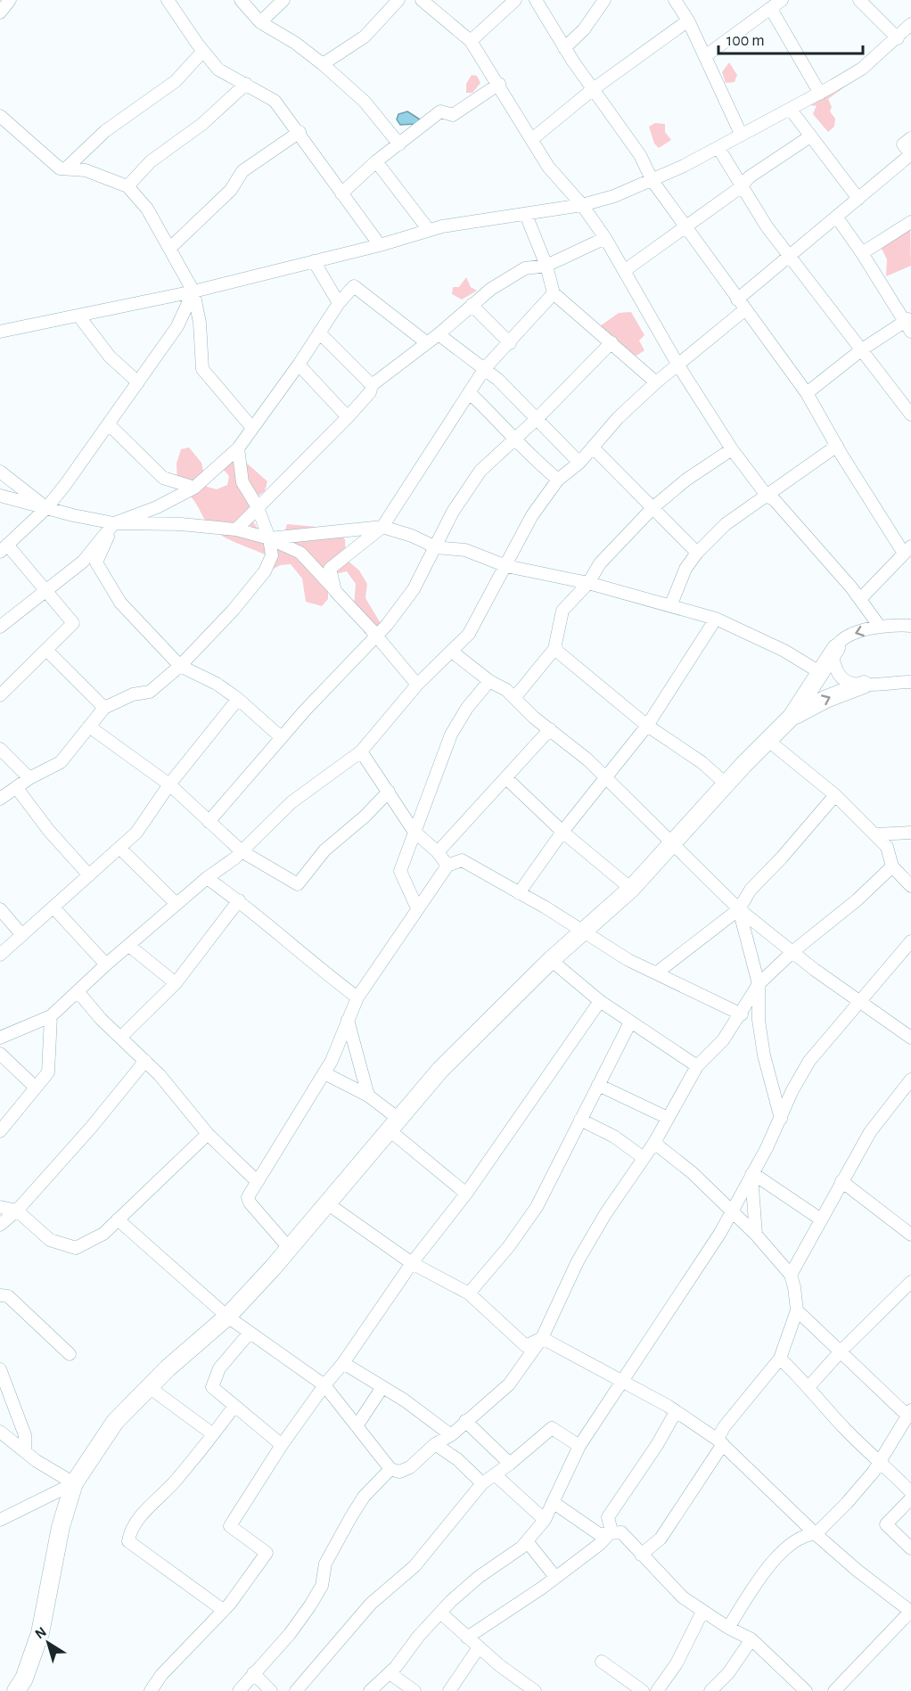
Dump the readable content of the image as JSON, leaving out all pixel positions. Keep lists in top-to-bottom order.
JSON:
{
  "scale_bar": "100 m",
  "north": "top left"
}
